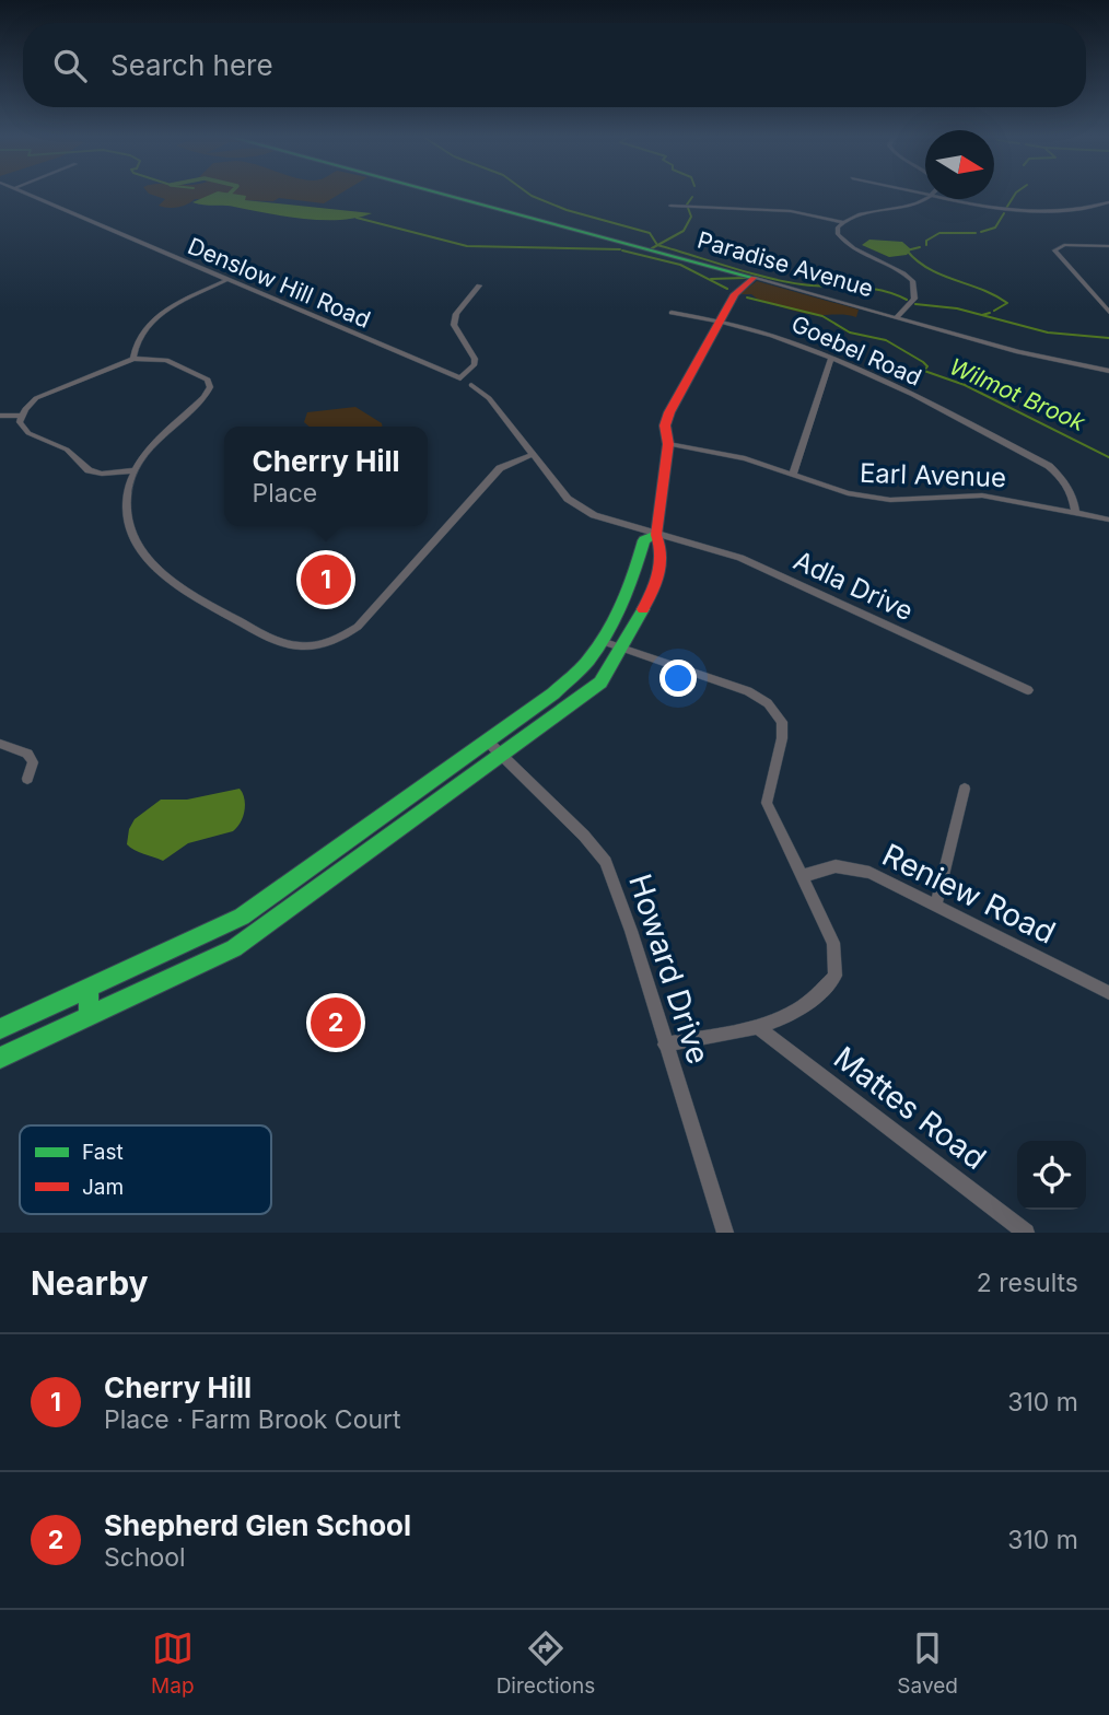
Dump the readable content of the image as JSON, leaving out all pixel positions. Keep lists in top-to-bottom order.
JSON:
{
  "streets": {
    "street": [
      "Paradise Avenue",
      "Denslow Hill Road",
      "Goebel Road",
      "Earl Avenue",
      "Adla Drive",
      "Reniew Road",
      "Howard Drive",
      "Mattes Road"
    ]
  },
  "crossings": [
    ["Goebel Road", "Earl Avenue"]
  ],
  "water": ["Wilmot Brook"],
  "legend": ["Fast", "Jam"],
  "north": "right",
  "page": {
    "search": "Search here",
    "popup": ["Cherry Hill", "Place"],
    "pins": ["1", "2"],
    "heading": ["Nearby", "2 results"],
    "list": [
      {
        "mark": "1",
        "name": "Cherry Hill",
        "note": "Place · Farm Brook Court",
        "value": "310 m"
      },
      {
        "mark": "2",
        "name": "Shepherd Glen School",
        "note": "School",
        "value": "310 m"
      }
    ],
    "nav": ["Map", "Directions", "Saved"]
  }
}
